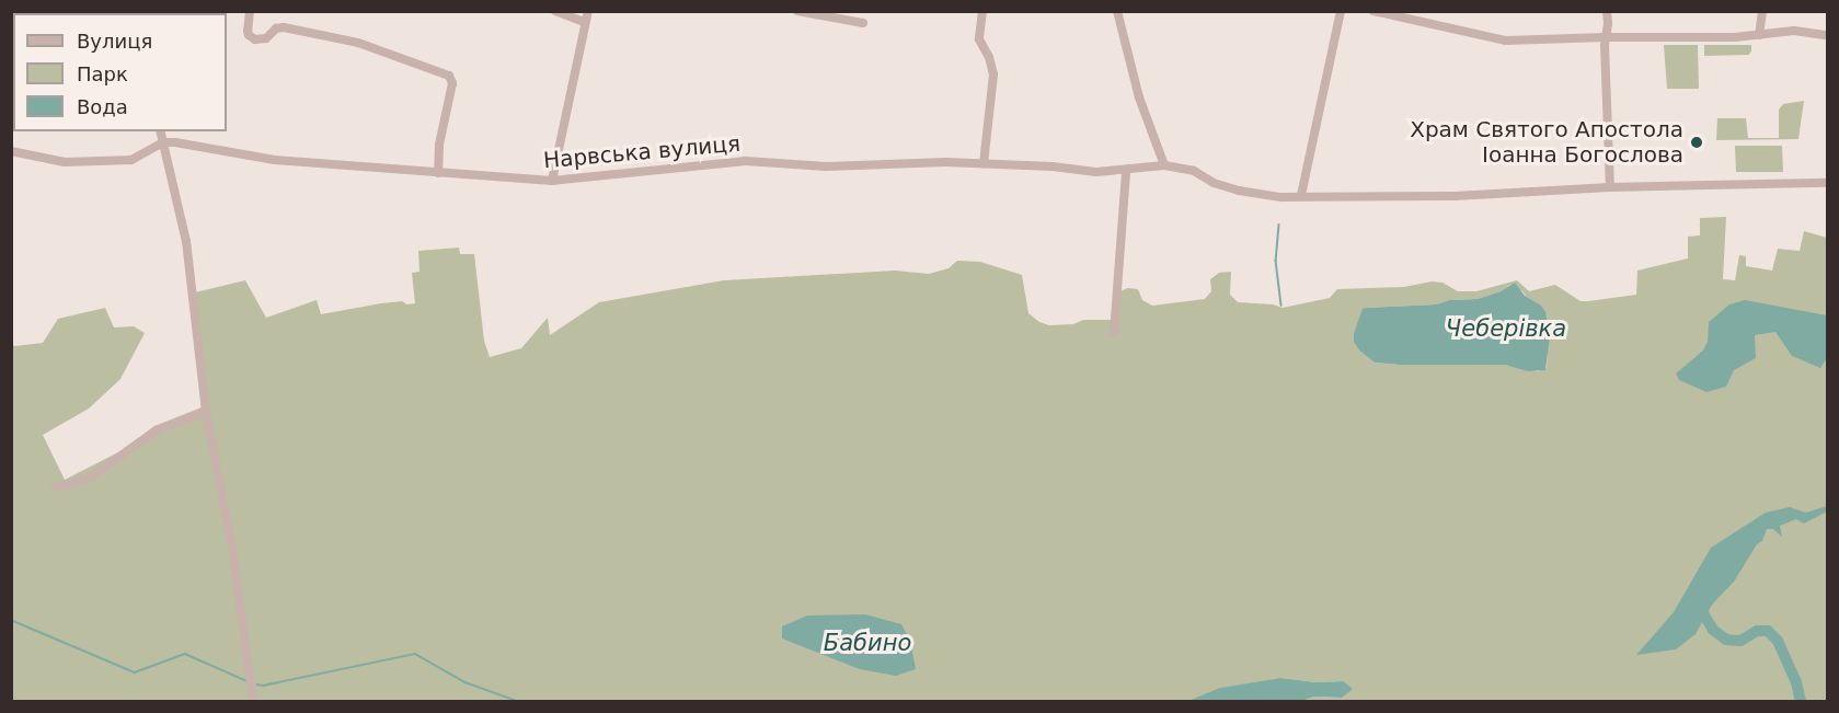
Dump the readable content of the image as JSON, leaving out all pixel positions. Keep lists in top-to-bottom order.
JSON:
{
  "streets": {
    "street": ["Нарвська вулиця"]
  },
  "water": ["Чеберівка", "Бабино"],
  "places": ["Храм Святого Апостола Іоанна Богослова"],
  "legend": ["Вулиця", "Парк", "Вода"]
}
